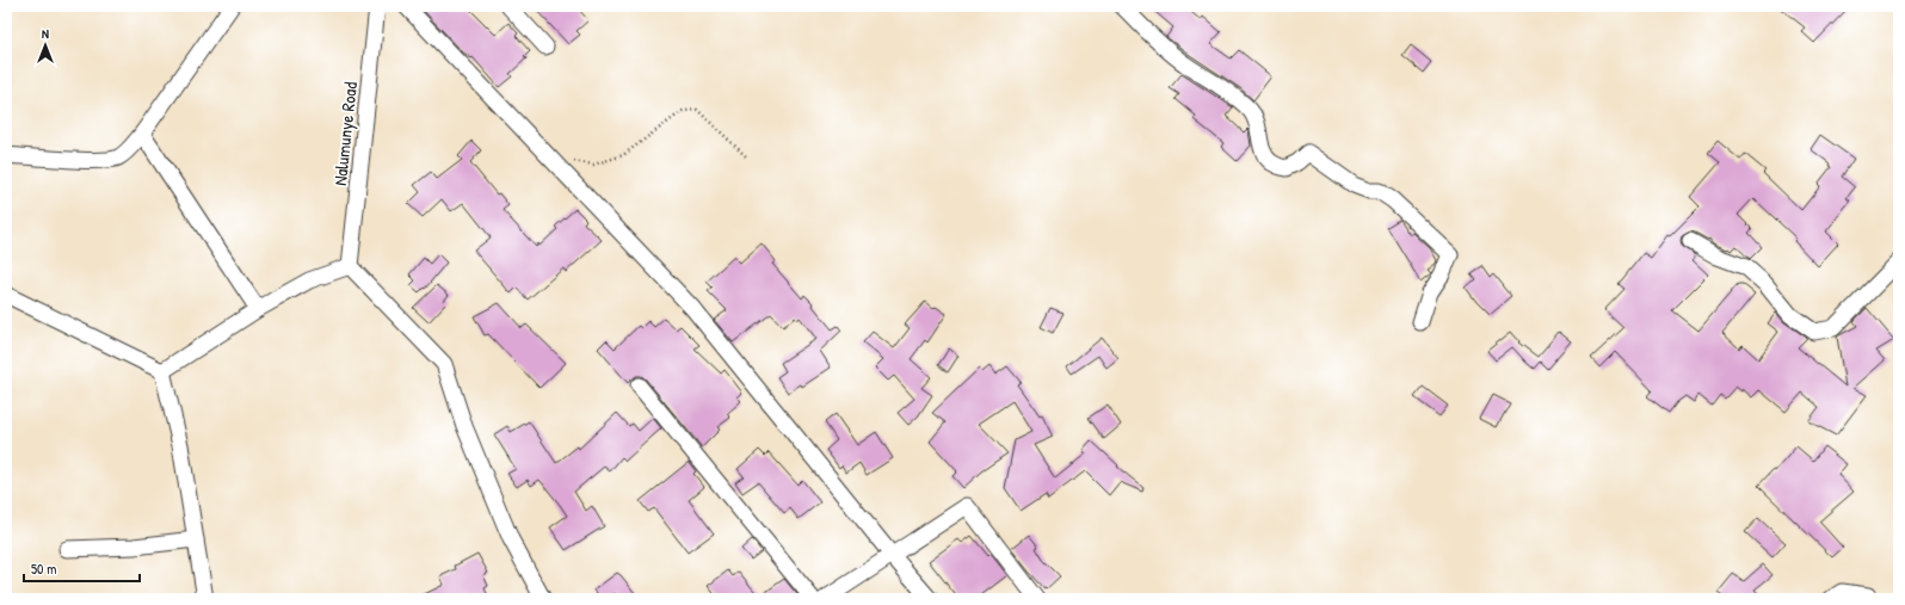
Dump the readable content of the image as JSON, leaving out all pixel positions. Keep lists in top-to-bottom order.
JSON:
{
  "streets": {
    "street": ["Nalumunye Road"]
  },
  "scale_bar": "50 m",
  "north": "top"
}
